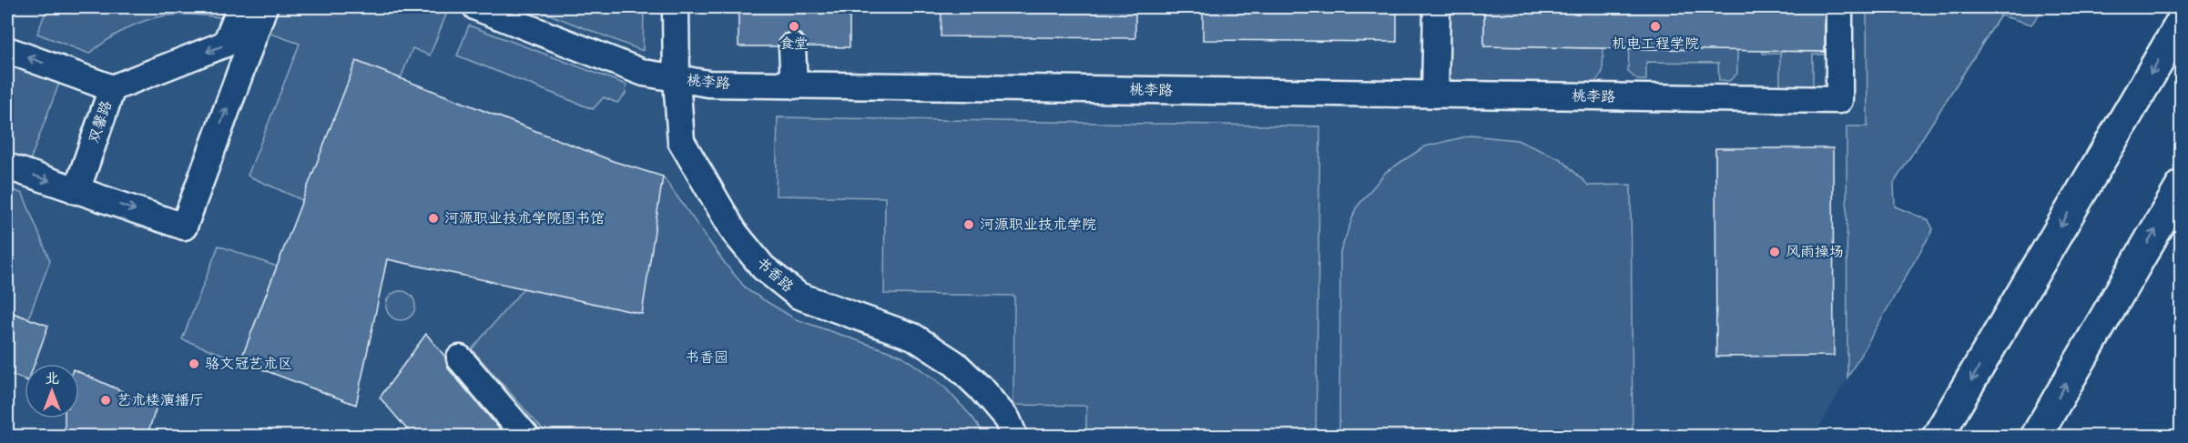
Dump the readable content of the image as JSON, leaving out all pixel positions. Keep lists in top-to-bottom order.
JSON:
{
  "streets": {
    "street": ["桃李路", "双馨路", "书香路"]
  },
  "crossings": [
    ["桃李路", "书香路"]
  ],
  "parks": ["书香园"],
  "places": [
    "食堂",
    "机电工程学院",
    "河源职业技术学院图书馆",
    "河源职业技术学院",
    "风雨操场",
    "骆文冠艺术区",
    "艺术楼演播厅"
  ],
  "north": "top"
}
